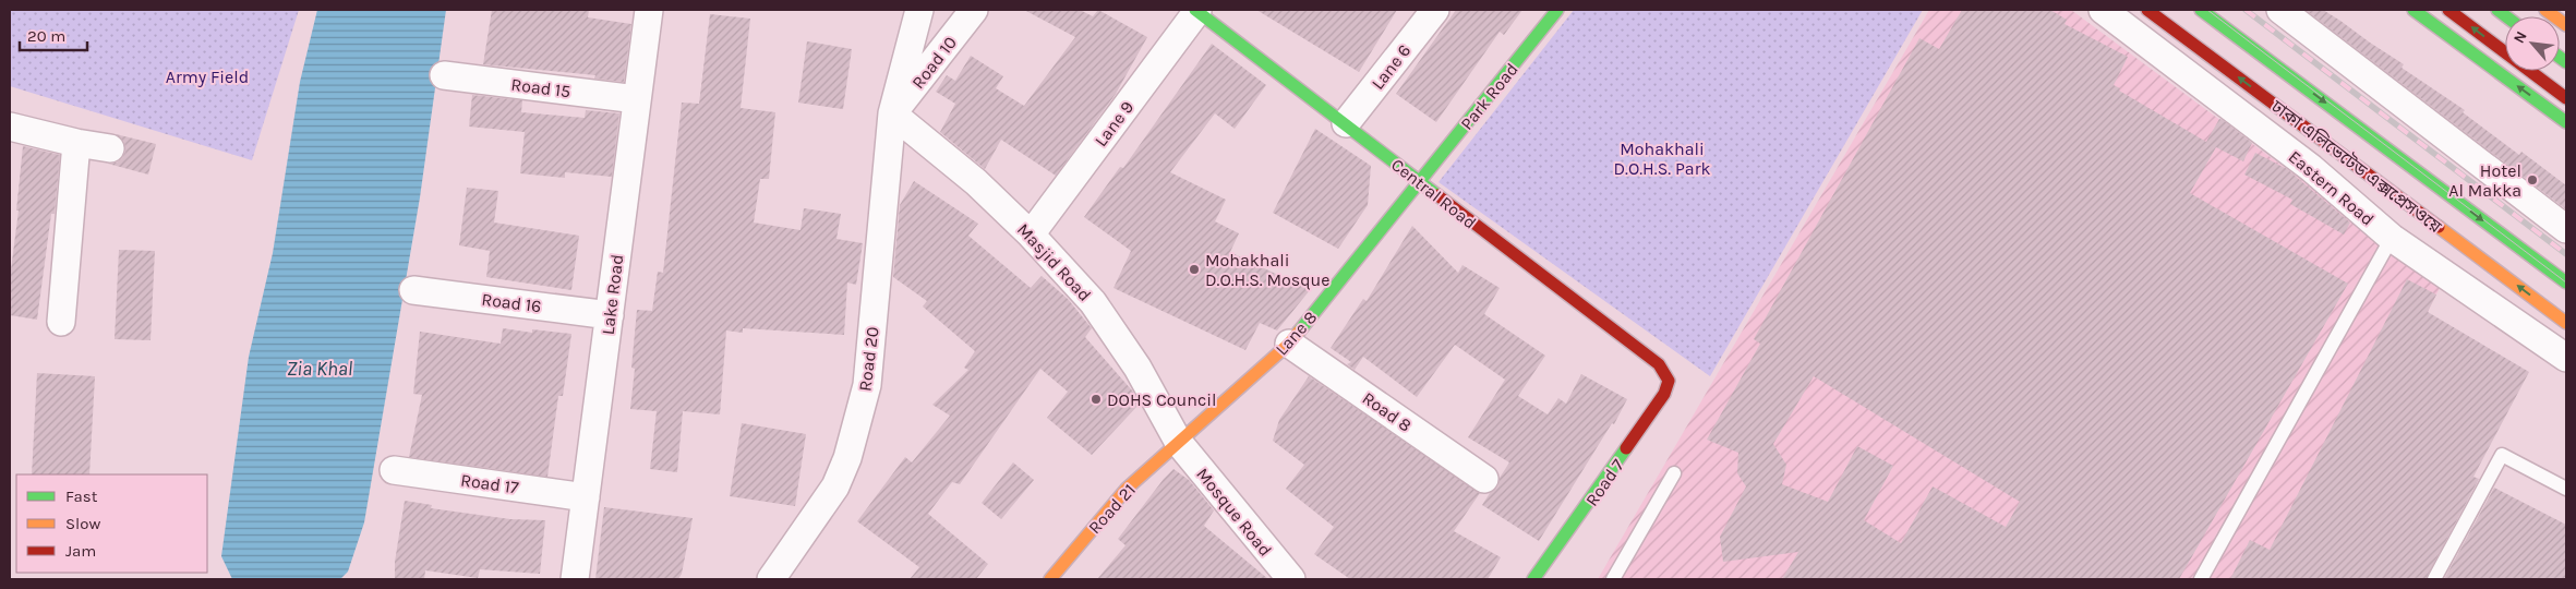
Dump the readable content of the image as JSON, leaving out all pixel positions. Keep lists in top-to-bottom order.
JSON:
{
  "streets": {
    "main road": [
      "Park Road",
      "ঢাকা এলিভেটেড এক্সপ্রেসওয়ে",
      "Central Road",
      "Lane 8",
      "Road 7",
      "Road 21"
    ],
    "street": [
      "Road 10",
      "Lane 6",
      "Road 15",
      "Lane 9",
      "Eastern Road",
      "Masjid Road",
      "Lake Road",
      "Road 16",
      "Road 20",
      "Road 8",
      "Road 17",
      "Mosque Road"
    ]
  },
  "crossings": [
    ["Road 10", "Masjid Road"],
    ["Road 10", "Road 20"],
    ["Lane 6", "Central Road"],
    ["Road 15", "Lake Road"],
    ["Park Road", "Central Road"],
    ["Park Road", "Lane 8"],
    ["Lane 9", "Central Road"],
    ["Lane 9", "Masjid Road"],
    ["Central Road", "Lane 8"],
    ["Central Road", "Road 7"],
    ["Masjid Road", "Lane 8"],
    ["Masjid Road", "Road 20"],
    ["Masjid Road", "Road 21"],
    ["Masjid Road", "Mosque Road"],
    ["Lake Road", "Road 16"],
    ["Lake Road", "Road 17"],
    ["Lane 8", "Road 8"],
    ["Lane 8", "Road 21"],
    ["Lane 8", "Mosque Road"],
    ["Road 21", "Mosque Road"]
  ],
  "water": ["Zia Khal"],
  "parks": ["Army Field", "Mohakhali D.O.H.S. Park"],
  "places": ["Hotel Al Makka", "Mohakhali D.O.H.S. Mosque", "DOHS Council"],
  "legend": ["Fast", "Slow", "Jam"],
  "scale_bar": "20 m",
  "north": "top left"
}
